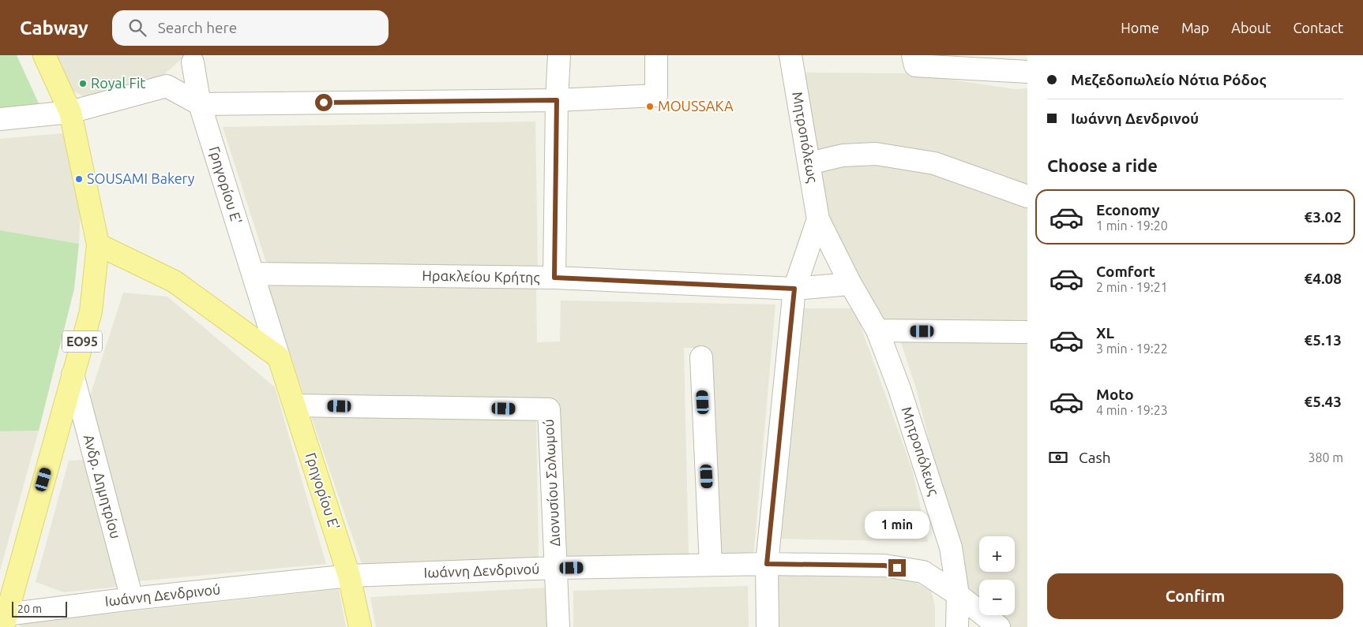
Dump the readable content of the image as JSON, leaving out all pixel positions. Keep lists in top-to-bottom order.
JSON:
{
  "streets": {
    "main road": ["Γρηγορίου Ε'", "ΕΟ95"],
    "street": [
      "Μητροπόλεως",
      "Ηρακλείου Κρήτης",
      "Διονυσίου Σολωμού",
      "Ανδρ. Δημητρίου",
      "Ιωάννη Δενδρινού"
    ]
  },
  "crossings": [
    ["Μητροπόλεως", "Ηρακλείου Κρήτης"],
    ["Μητροπόλεως", "Ιωάννη Δενδρινού"],
    ["Γρηγορίου Ε'", "Ηρακλείου Κρήτης"],
    ["Γρηγορίου Ε'", "Διονυσίου Σολωμού"],
    ["Γρηγορίου Ε'", "Ιωάννη Δενδρινού"],
    ["ΕΟ95", "Ανδρ. Δημητρίου"],
    ["ΕΟ95", "Ιωάννη Δενδρινού"],
    ["Διονυσίου Σολωμού", "Ιωάννη Δενδρινού"],
    ["Ανδρ. Δημητρίου", "Ιωάννη Δενδρινού"]
  ],
  "places": ["Royal Fit", "MOUSSAKA", "SOUSAMI Bakery"],
  "scale_bar": "20 m",
  "page": {
    "header": "Cabway",
    "search": "Search here",
    "nav": [
      "Home",
      "Map",
      "About",
      "Contact"
    ],
    "banner": ["Μεζεδοπωλείο Νότια Ρόδος", "Ιωάννη Δενδρινού"],
    "heading": "Choose a ride",
    "list": [
      {
        "name": "Economy",
        "note": "1 min · 19:20",
        "value": "€3.02"
      },
      {
        "name": "Comfort",
        "note": "2 min · 19:21",
        "value": "€4.08"
      },
      {
        "name": "XL",
        "note": "3 min · 19:22",
        "value": "€5.13"
      },
      {
        "name": "Moto",
        "note": "4 min · 19:23",
        "value": "€5.43"
      }
    ],
    "pay": ["Cash", "380 m"],
    "bubble": "1 min",
    "map_buttons": ["+", "−"],
    "buttons": "Confirm",
    "scale": "20 m"
  }
}
